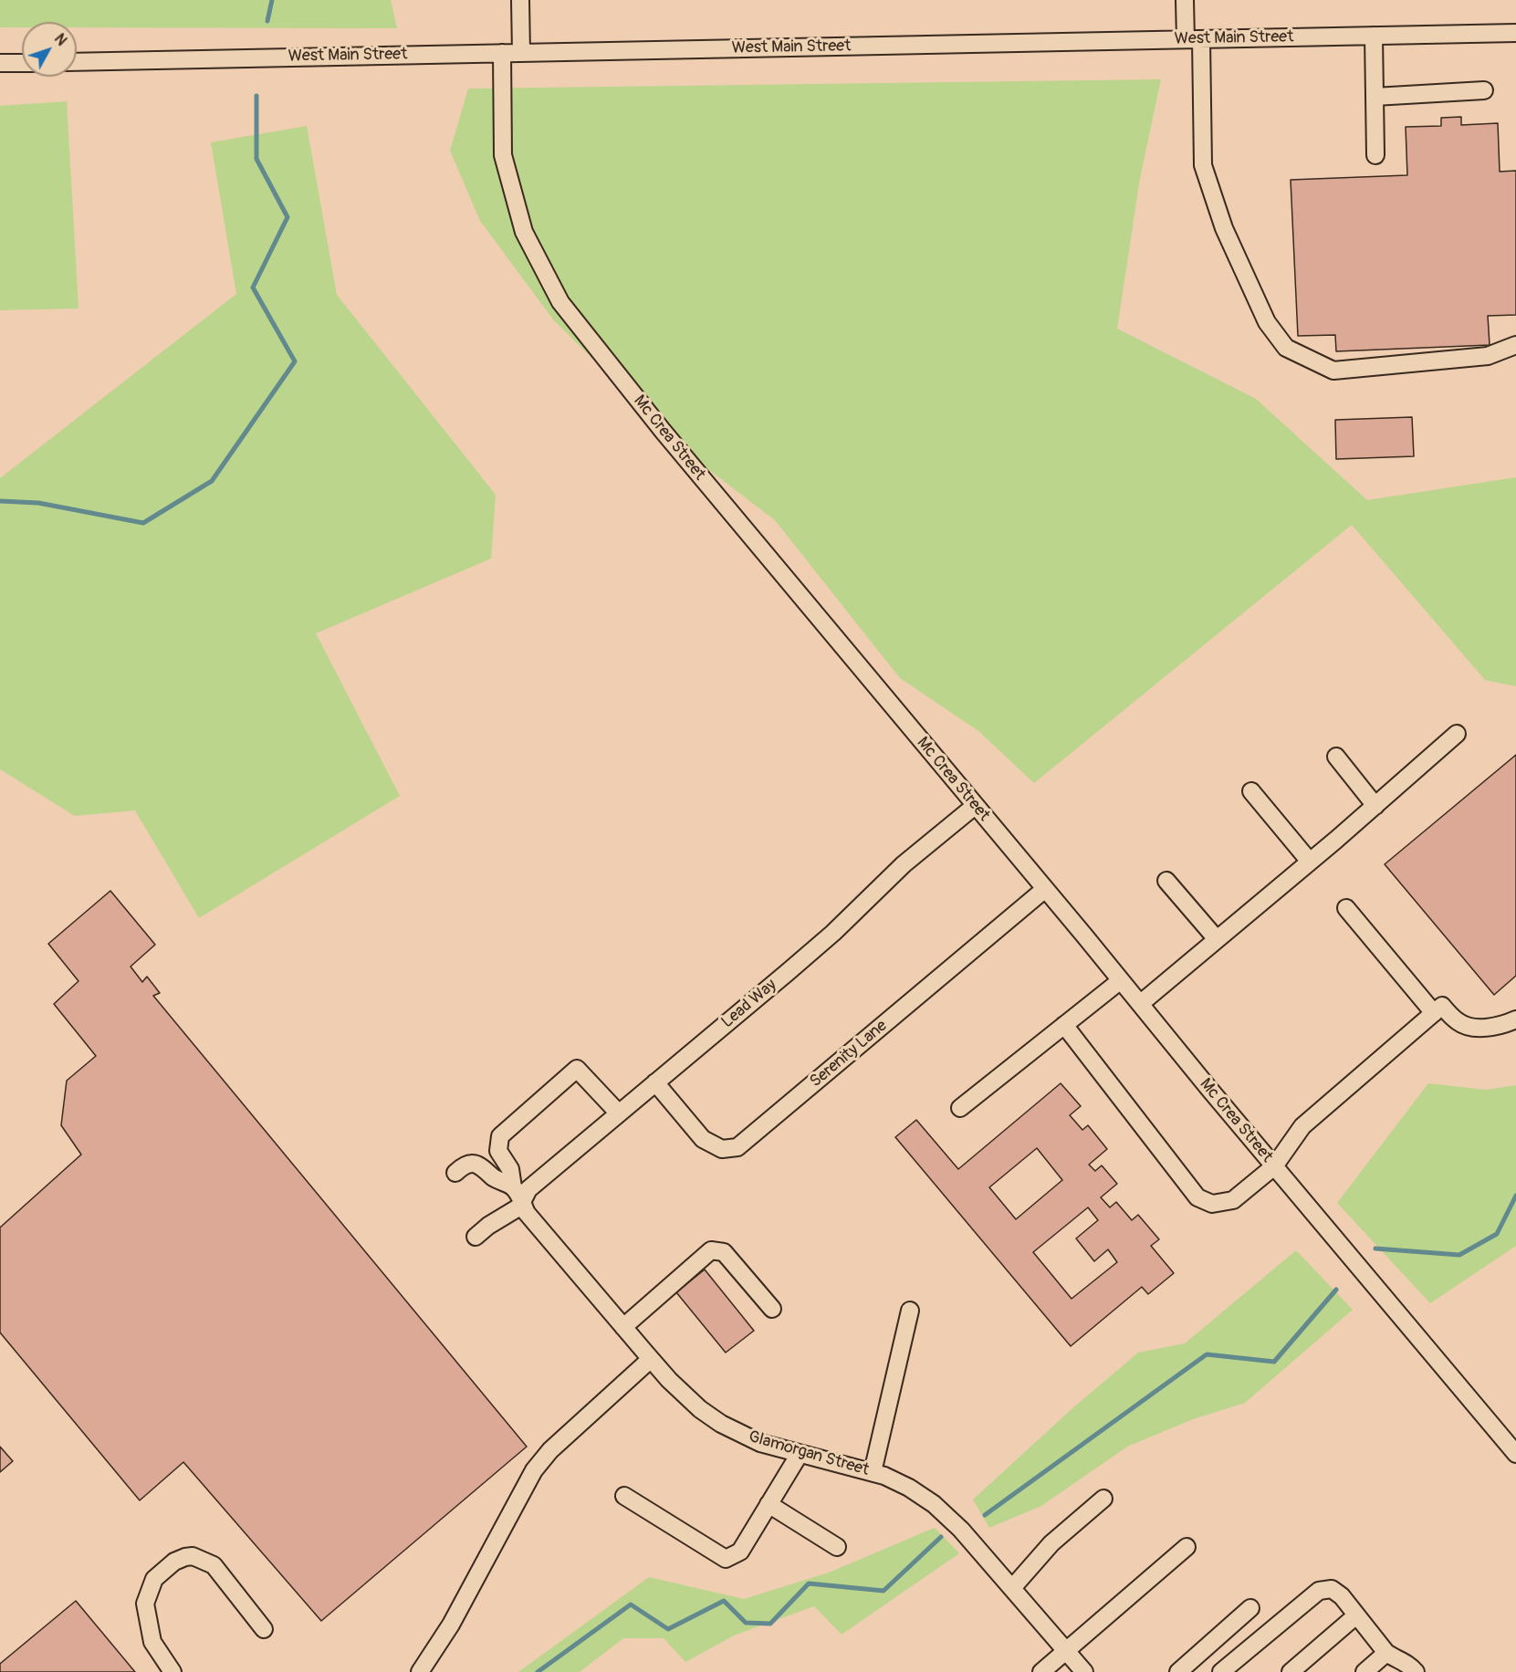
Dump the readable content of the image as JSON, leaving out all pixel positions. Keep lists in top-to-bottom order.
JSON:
{
  "streets": {
    "street": [
      "West Main Street",
      "Mc Crea Street",
      "Lead Way",
      "Serenity Lane",
      "Glamorgan Street"
    ]
  },
  "crossings": [
    ["West Main Street", "Mc Crea Street"],
    ["Mc Crea Street", "Lead Way"],
    ["Mc Crea Street", "Serenity Lane"],
    ["Lead Way", "Serenity Lane"],
    ["Lead Way", "Glamorgan Street"]
  ],
  "north": "top right"
}
